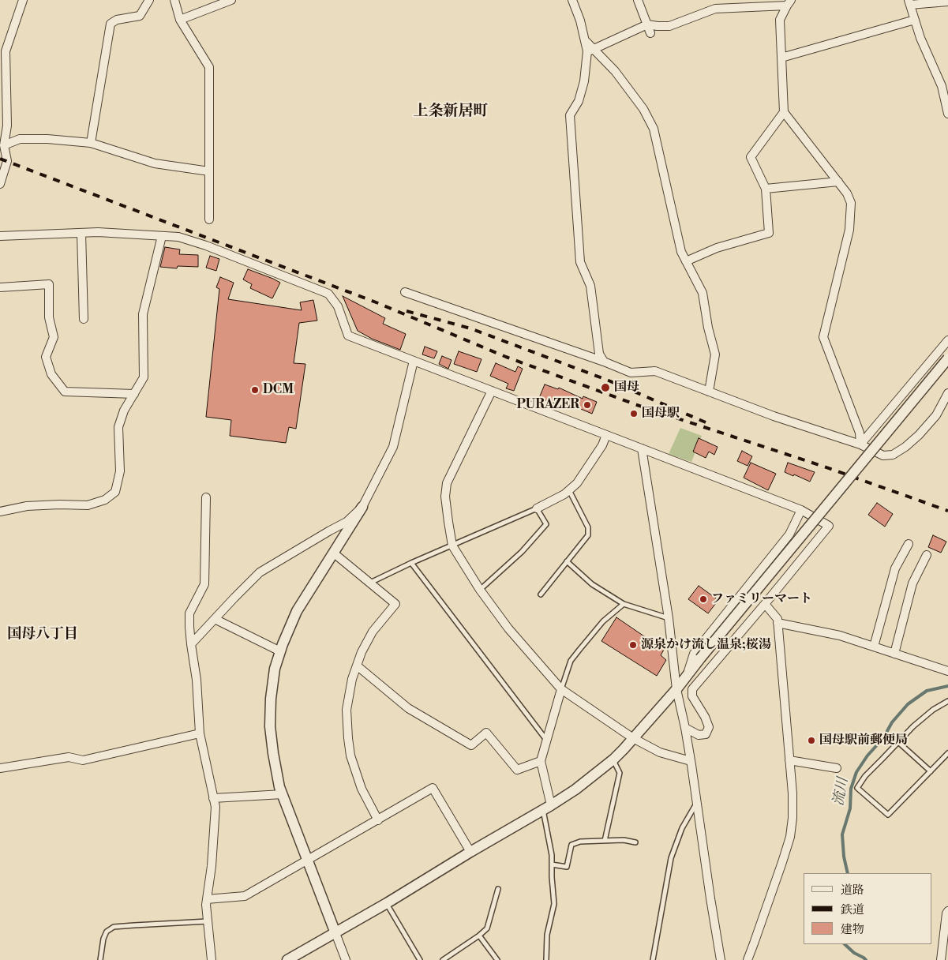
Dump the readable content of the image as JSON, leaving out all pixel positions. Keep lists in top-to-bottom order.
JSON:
{
  "districts": ["上条新居町", "国母八丁目"],
  "water": ["流川"],
  "places": [
    "国母",
    "DCM",
    "PURAZER",
    "国母駅",
    "ファミリーマート",
    "源泉かけ流し温泉;桜湯",
    "国母駅前郵便局"
  ],
  "legend": ["道路", "鉄道", "建物"]
}
